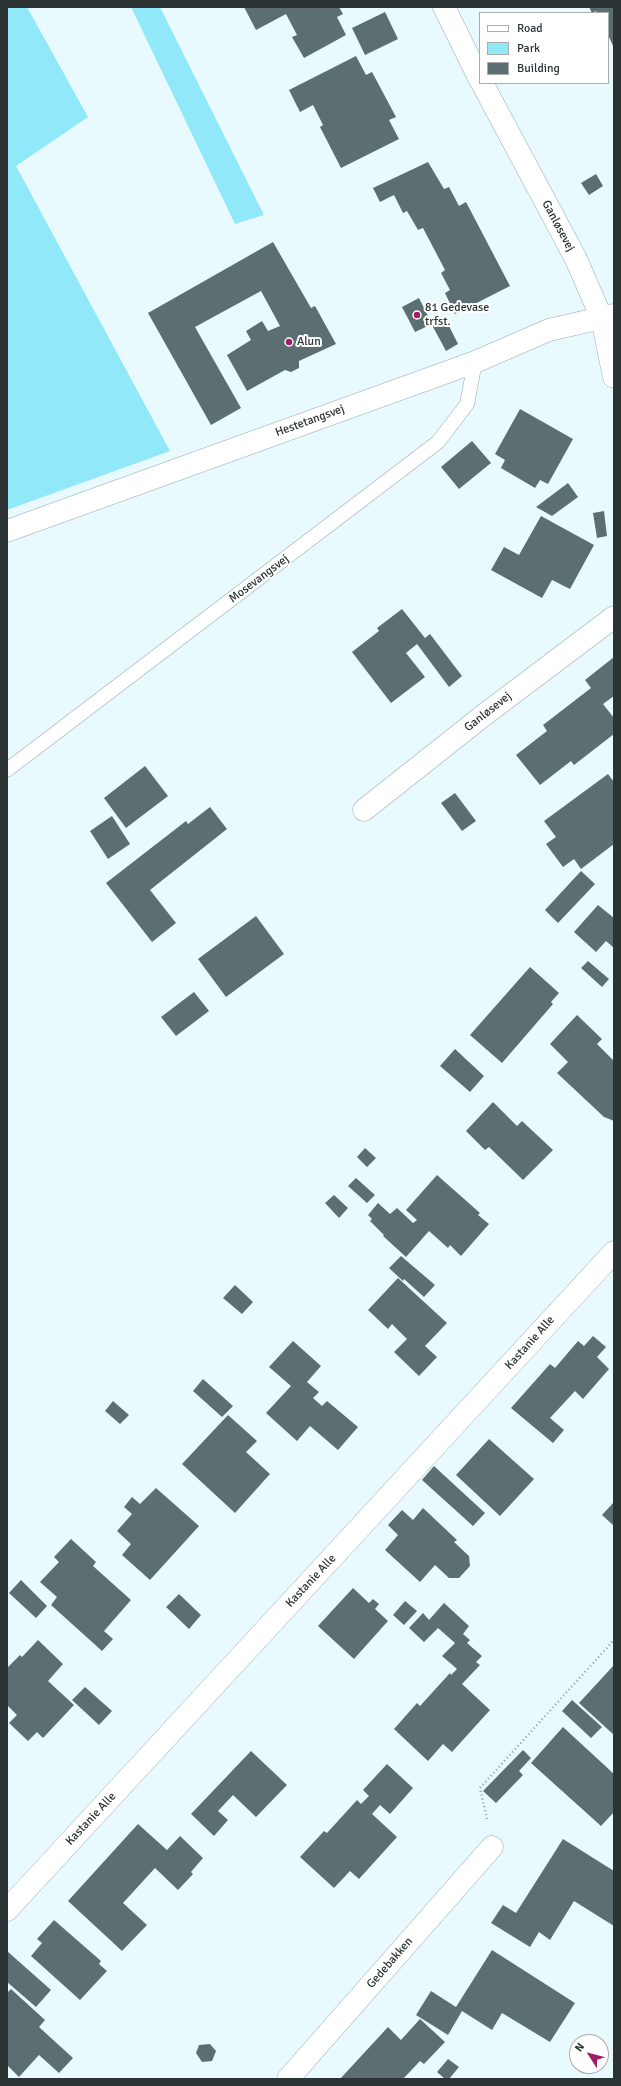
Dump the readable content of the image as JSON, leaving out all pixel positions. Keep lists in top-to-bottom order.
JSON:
{
  "streets": {
    "street": [
      "Ganløsevej",
      "Hestetangsvej",
      "Kastanie Alle",
      "Gedebakken"
    ],
    "lane": ["Mosevangsvej"]
  },
  "crossings": [
    ["Ganløsevej", "Hestetangsvej"],
    ["Hestetangsvej", "Mosevangsvej"]
  ],
  "places": ["81 Gedevase trfst.", "Alun"],
  "legend": ["Road", "Park", "Building"],
  "north": "top left"
}
